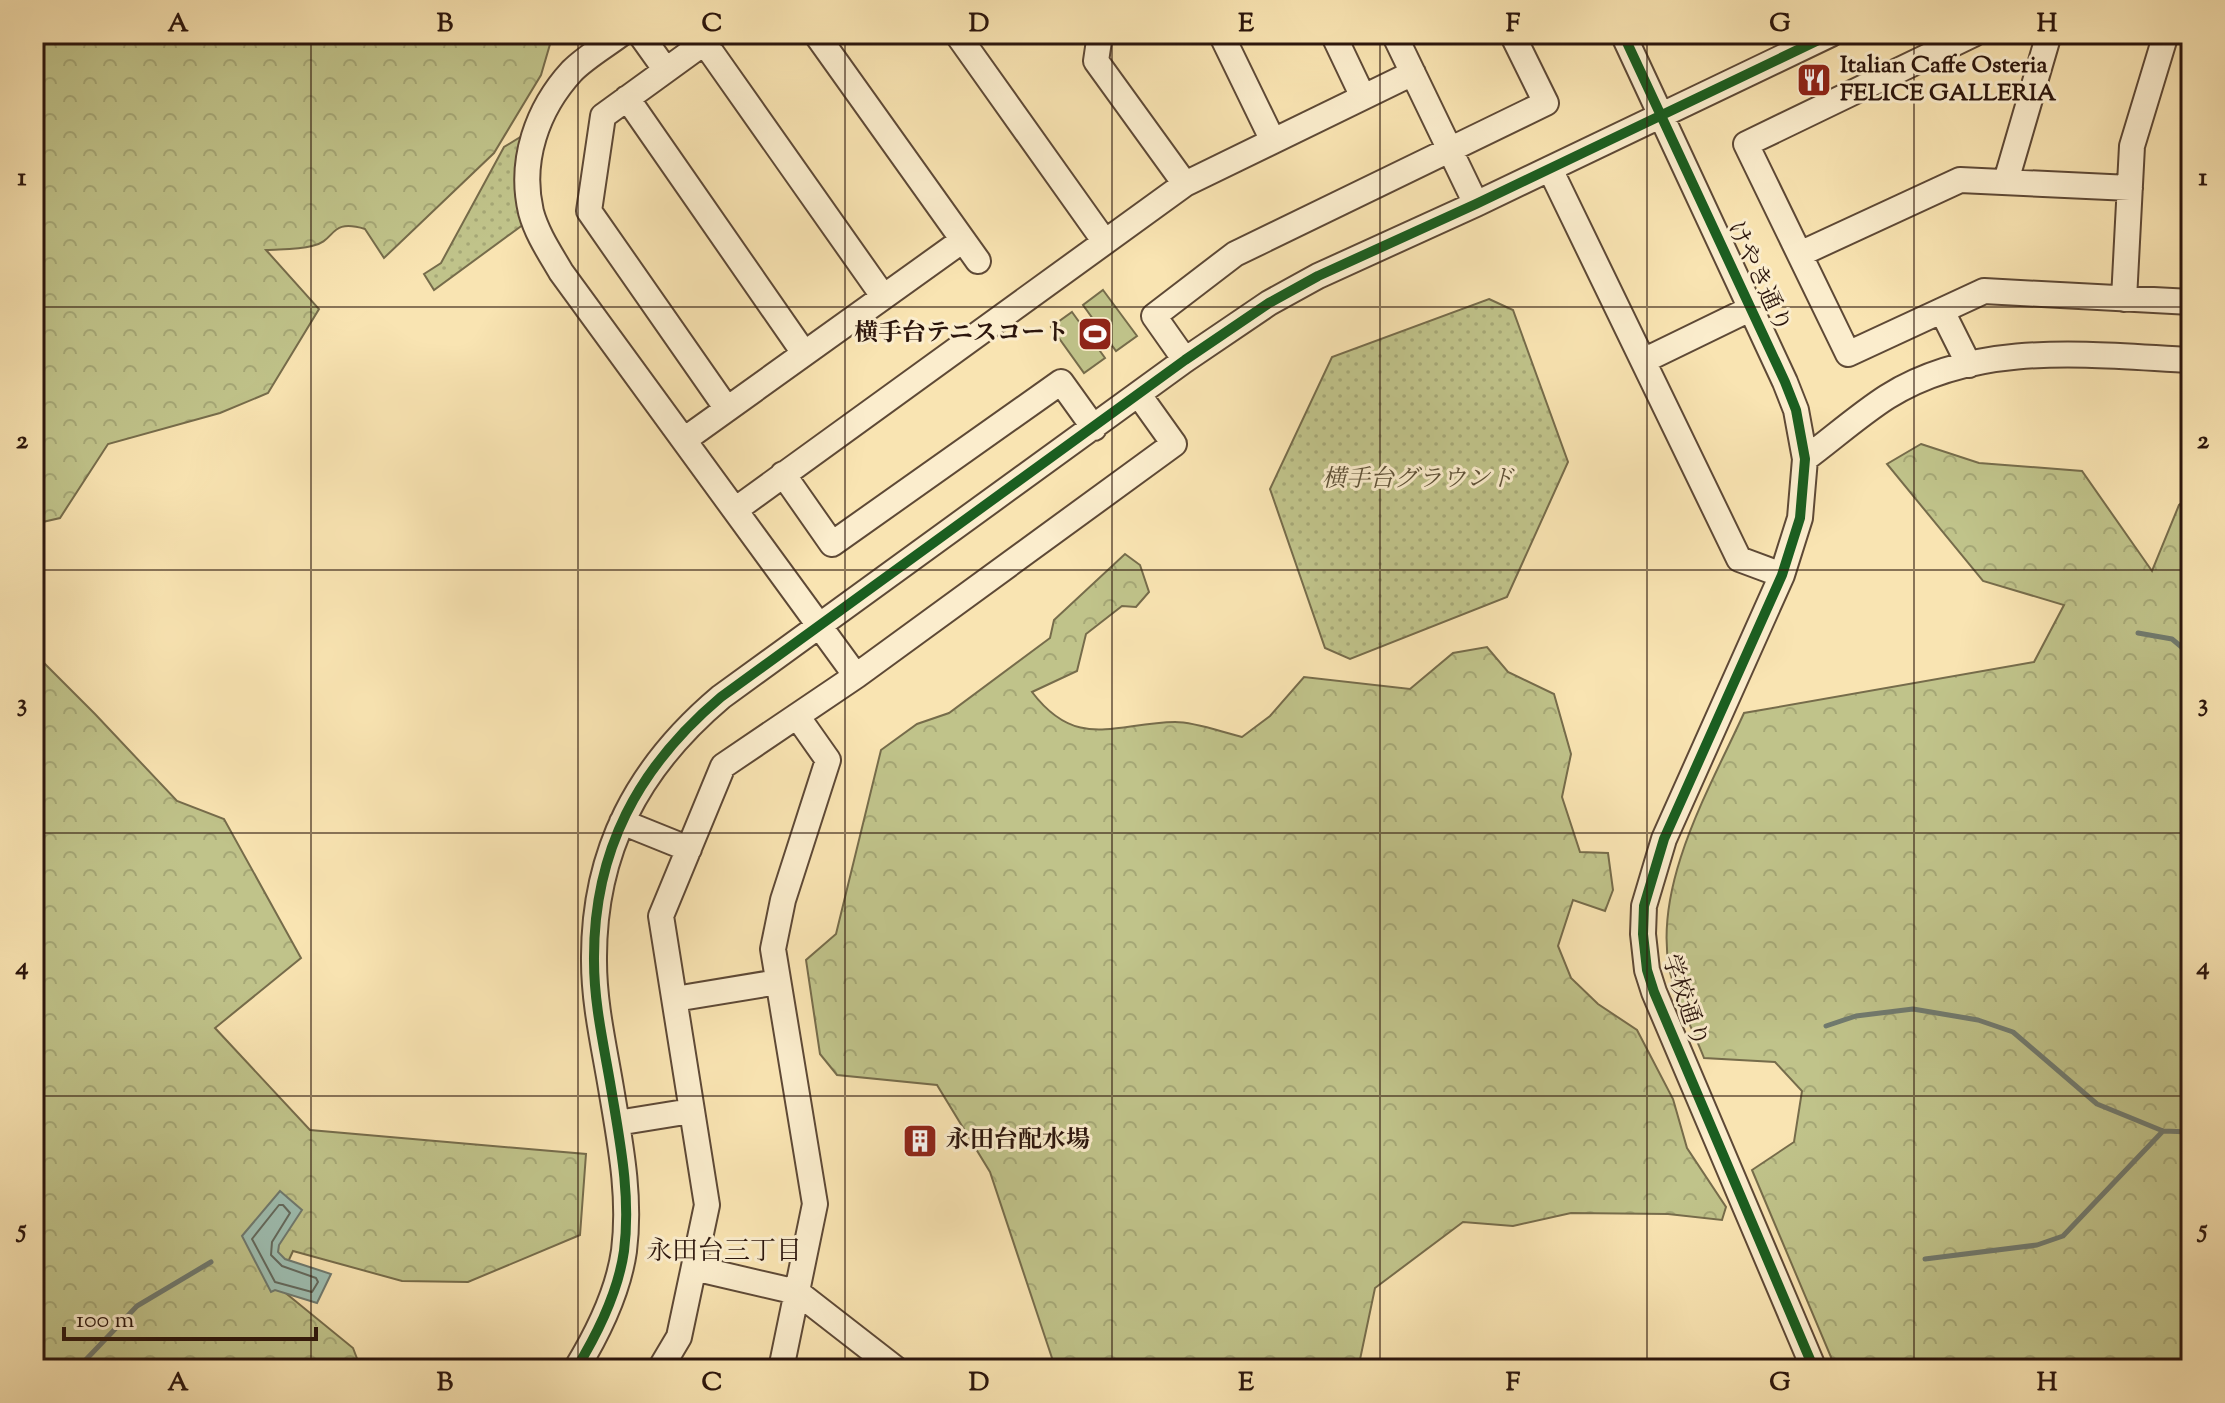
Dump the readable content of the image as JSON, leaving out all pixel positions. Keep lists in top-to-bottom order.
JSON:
{
  "streets": {
    "street": ["けやき通り", "学校通り"]
  },
  "crossings": [
    ["けやき通り", "学校通り"]
  ],
  "districts": ["永田台三丁目"],
  "parks": ["横手台グラウンド"],
  "places": {
    "restaurant": ["Italian Caffe Osteria FELICE GALLERIA"],
    "sports": ["横手台テニスコート"],
    "building": ["永田台配水場"]
  },
  "scale_bar": "100 m",
  "grid": {
    "columns": [
      "A",
      "B",
      "C",
      "D",
      "E",
      "F",
      "G",
      "H"
    ],
    "rows": [
      "1",
      "2",
      "3",
      "4",
      "5"
    ]
  }
}
